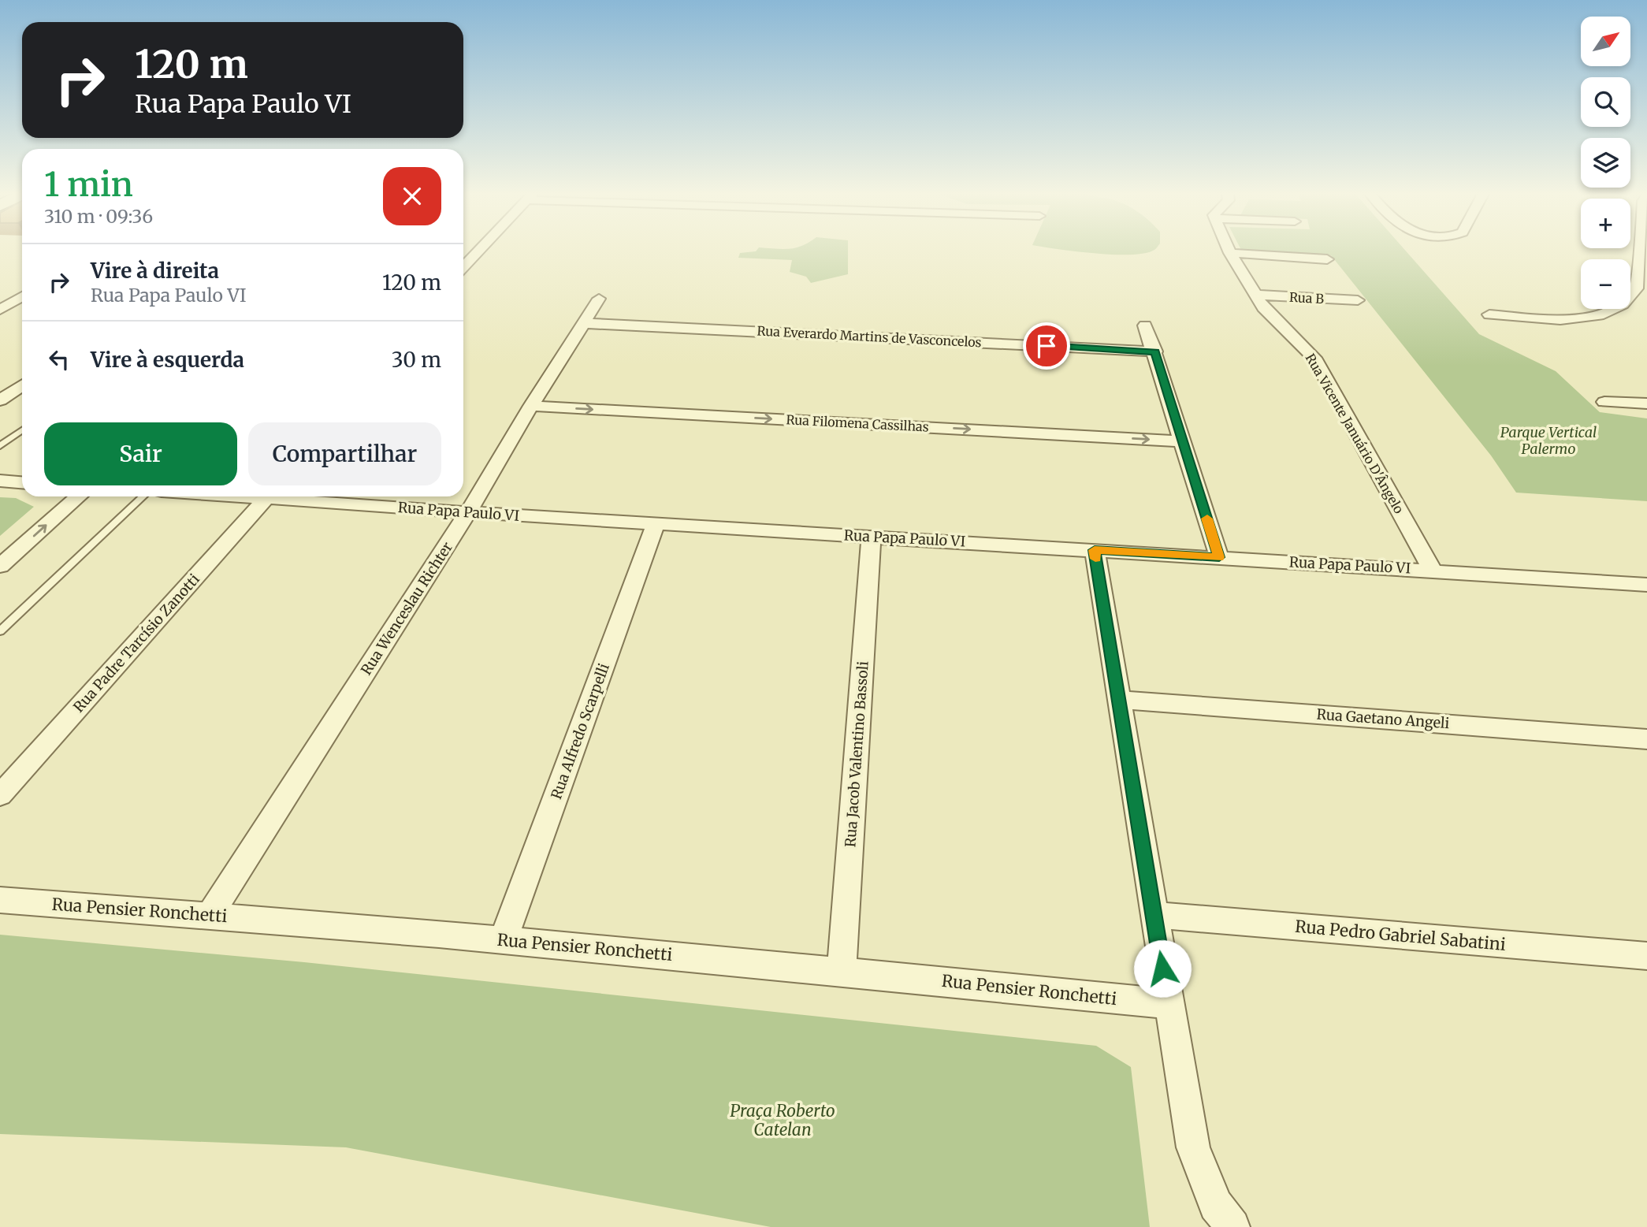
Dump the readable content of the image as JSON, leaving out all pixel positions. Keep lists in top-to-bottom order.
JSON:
{
  "streets": {
    "street": [
      "Rua B",
      "Rua Everardo Martins de Vasconcelos",
      "Rua Filomena Cassilhas",
      "Rua Vicente Januário D'Ângelo",
      "Rua Papa Paulo VI",
      "Rua Wenceslau Richter",
      "Rua Padre Tarcísio Zanotti",
      "Rua Gaetano Angeli",
      "Rua Alfredo Scarpelli",
      "Rua Jacob Valentino Bassoli",
      "Rua Pensier Ronchetti",
      "Rua Pedro Gabriel Sabatini"
    ]
  },
  "crossings": [
    ["Rua B", "Rua Vicente Januário D'Ângelo"],
    ["Rua Everardo Martins de Vasconcelos", "Rua Wenceslau Richter"],
    ["Rua Filomena Cassilhas", "Rua Wenceslau Richter"],
    ["Rua Vicente Januário D'Ângelo", "Rua Papa Paulo VI"],
    ["Rua Papa Paulo VI", "Rua Wenceslau Richter"],
    ["Rua Papa Paulo VI", "Rua Alfredo Scarpelli"],
    ["Rua Papa Paulo VI", "Rua Jacob Valentino Bassoli"],
    ["Rua Wenceslau Richter", "Rua Pensier Ronchetti"],
    ["Rua Alfredo Scarpelli", "Rua Pensier Ronchetti"],
    ["Rua Jacob Valentino Bassoli", "Rua Pensier Ronchetti"]
  ],
  "one_way": ["Rua Filomena Cassilhas"],
  "parks": ["Parque Vertical Palermo", "Praça Roberto Catelan"],
  "north": "top right",
  "page": {
    "map_buttons": ["+", "−"],
    "turn": ["120 m", "Rua Papa Paulo VI"],
    "heading": ["1 min", "310 m · 09:36"],
    "list": [
      {
        "name": "Vire à direita",
        "note": "Rua Papa Paulo VI",
        "value": "120 m"
      },
      {
        "name": "Vire à esquerda",
        "value": "30 m"
      }
    ],
    "buttons": ["Sair", "Compartilhar"]
  }
}
